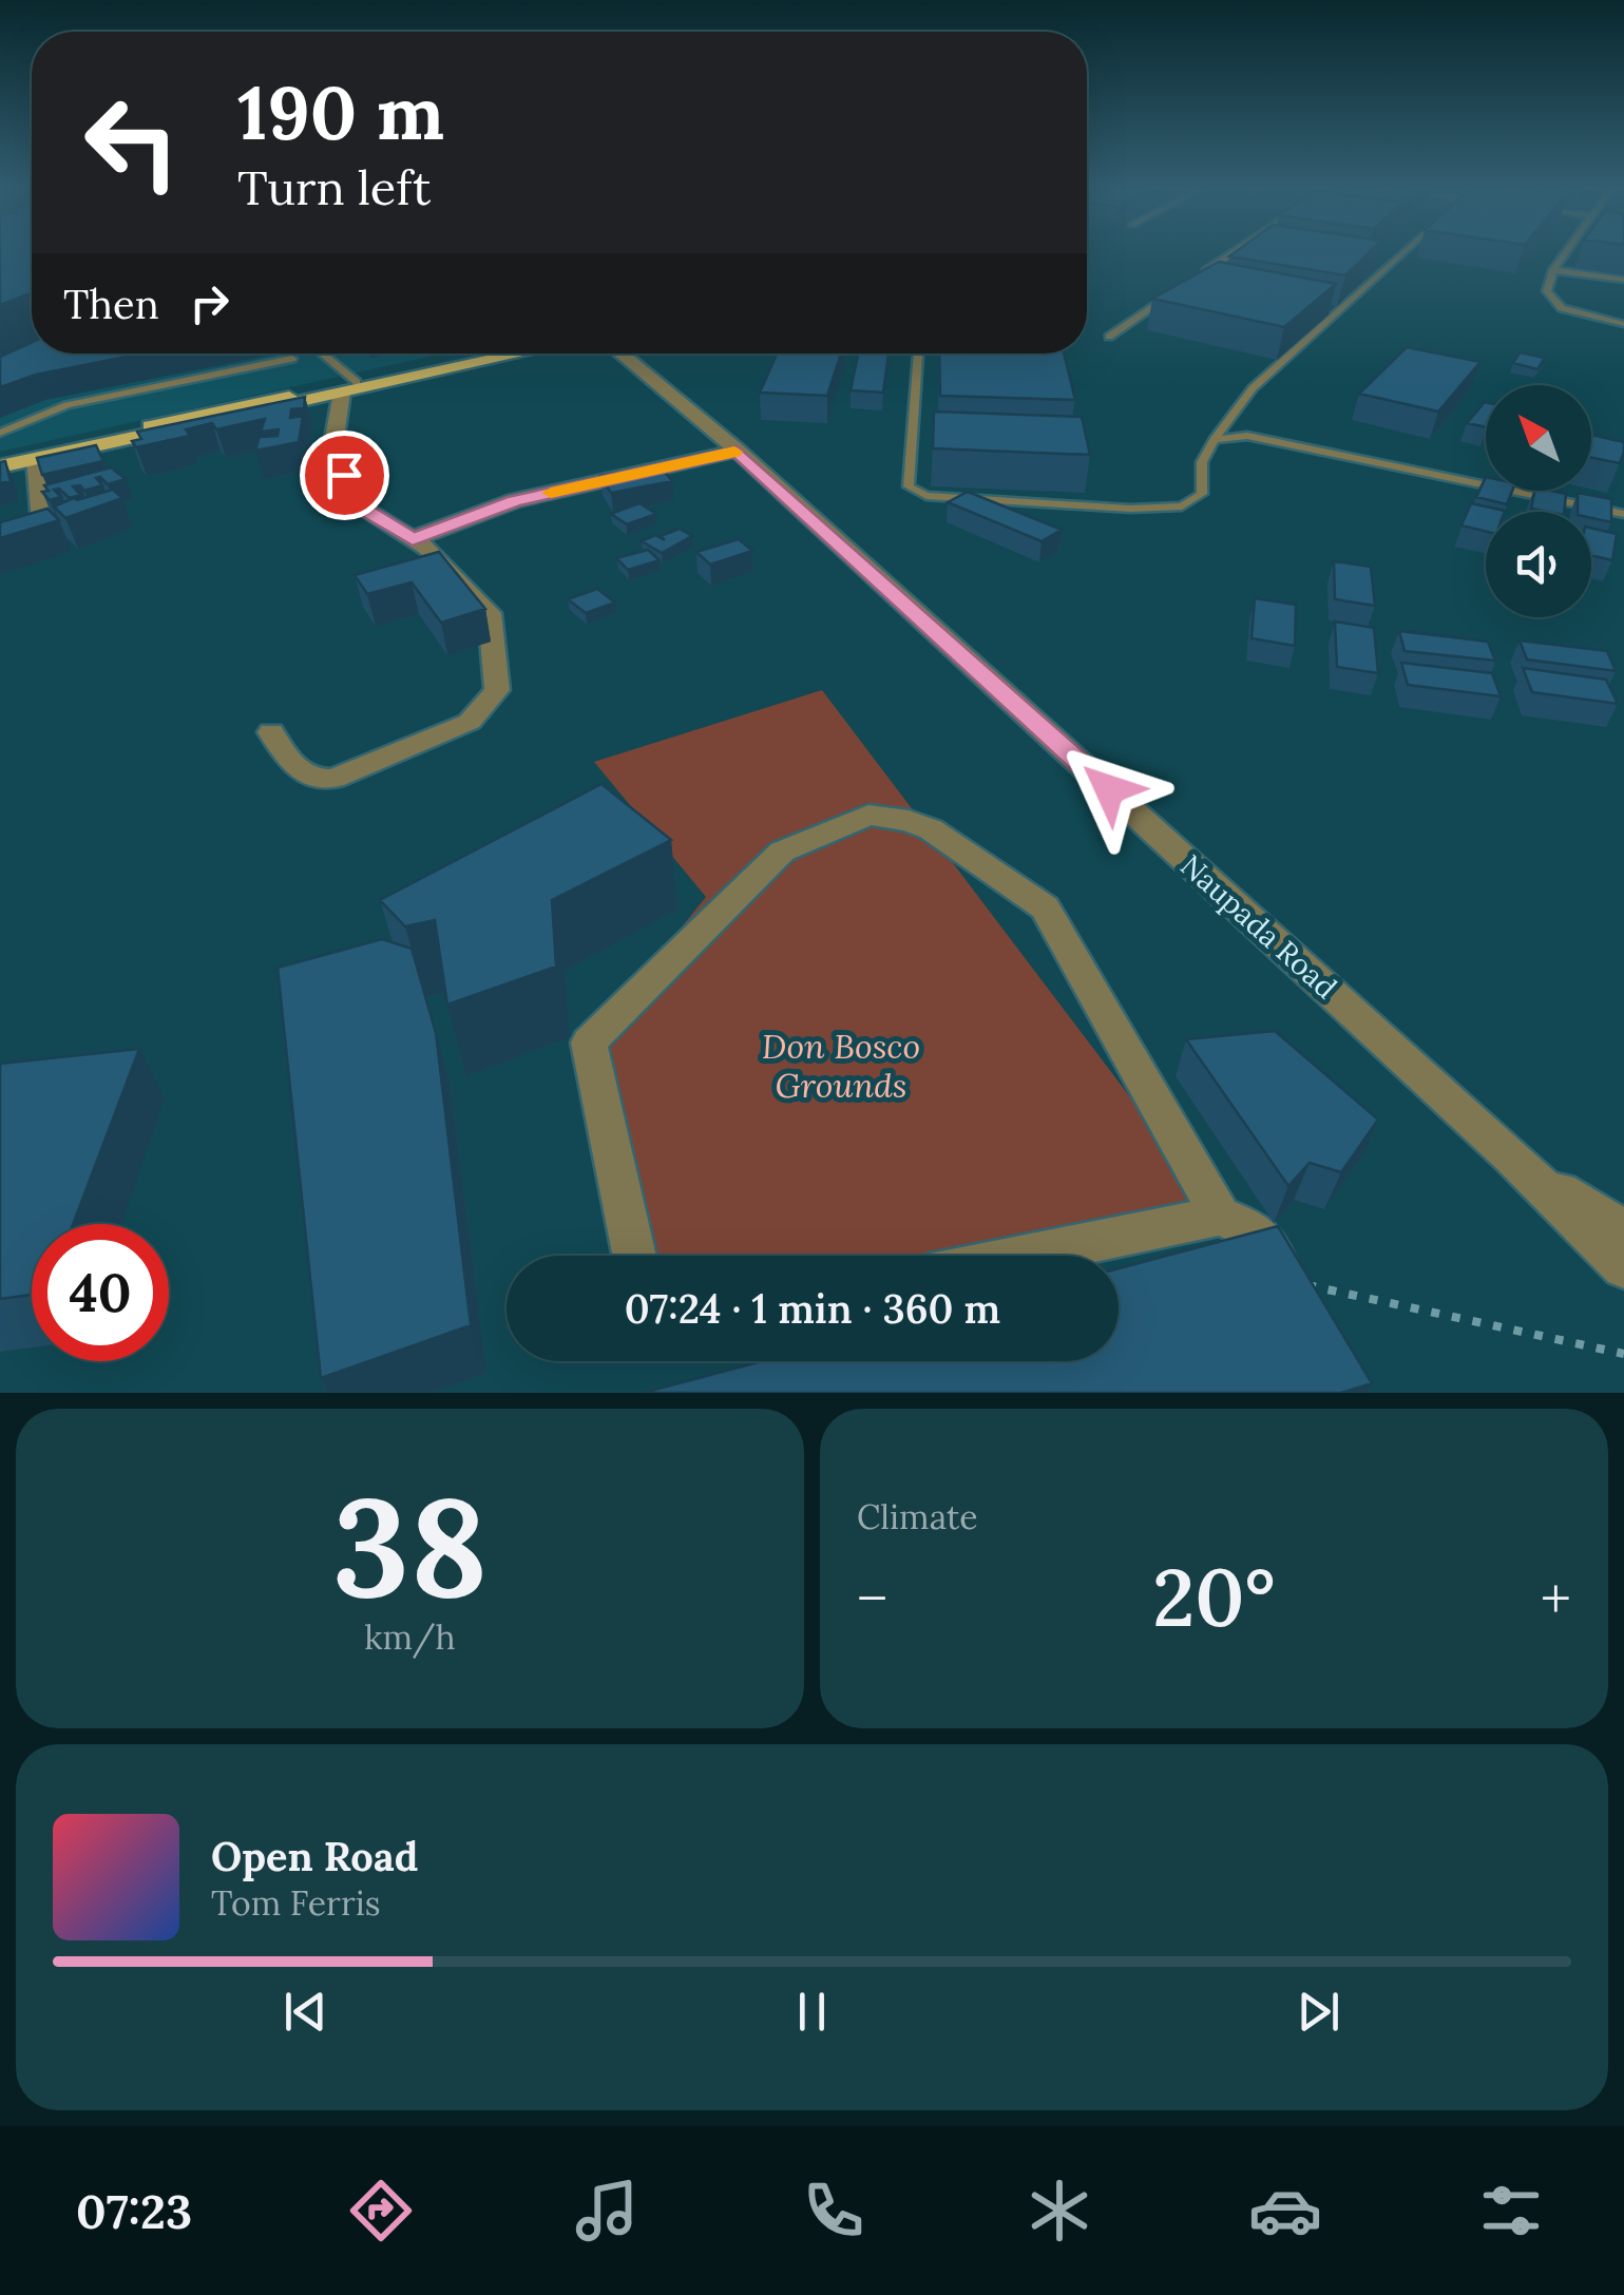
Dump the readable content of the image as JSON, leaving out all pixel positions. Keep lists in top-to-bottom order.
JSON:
{
  "streets": {
    "street": ["Naupada Road"]
  },
  "parks": ["Don Bosco Grounds"],
  "north": "top left",
  "page": {
    "turn": ["190 m", "Turn left"],
    "then": "Then",
    "limit": "40",
    "trip": "07:24 · 1 min · 360 m",
    "tile": [
      ["38", "km/h"],
      "Climate"
    ],
    "heat": ["−", "20°", "+"],
    "song": ["Open Road", "Tom Ferris"],
    "tabs": "07:23"
  }
}
